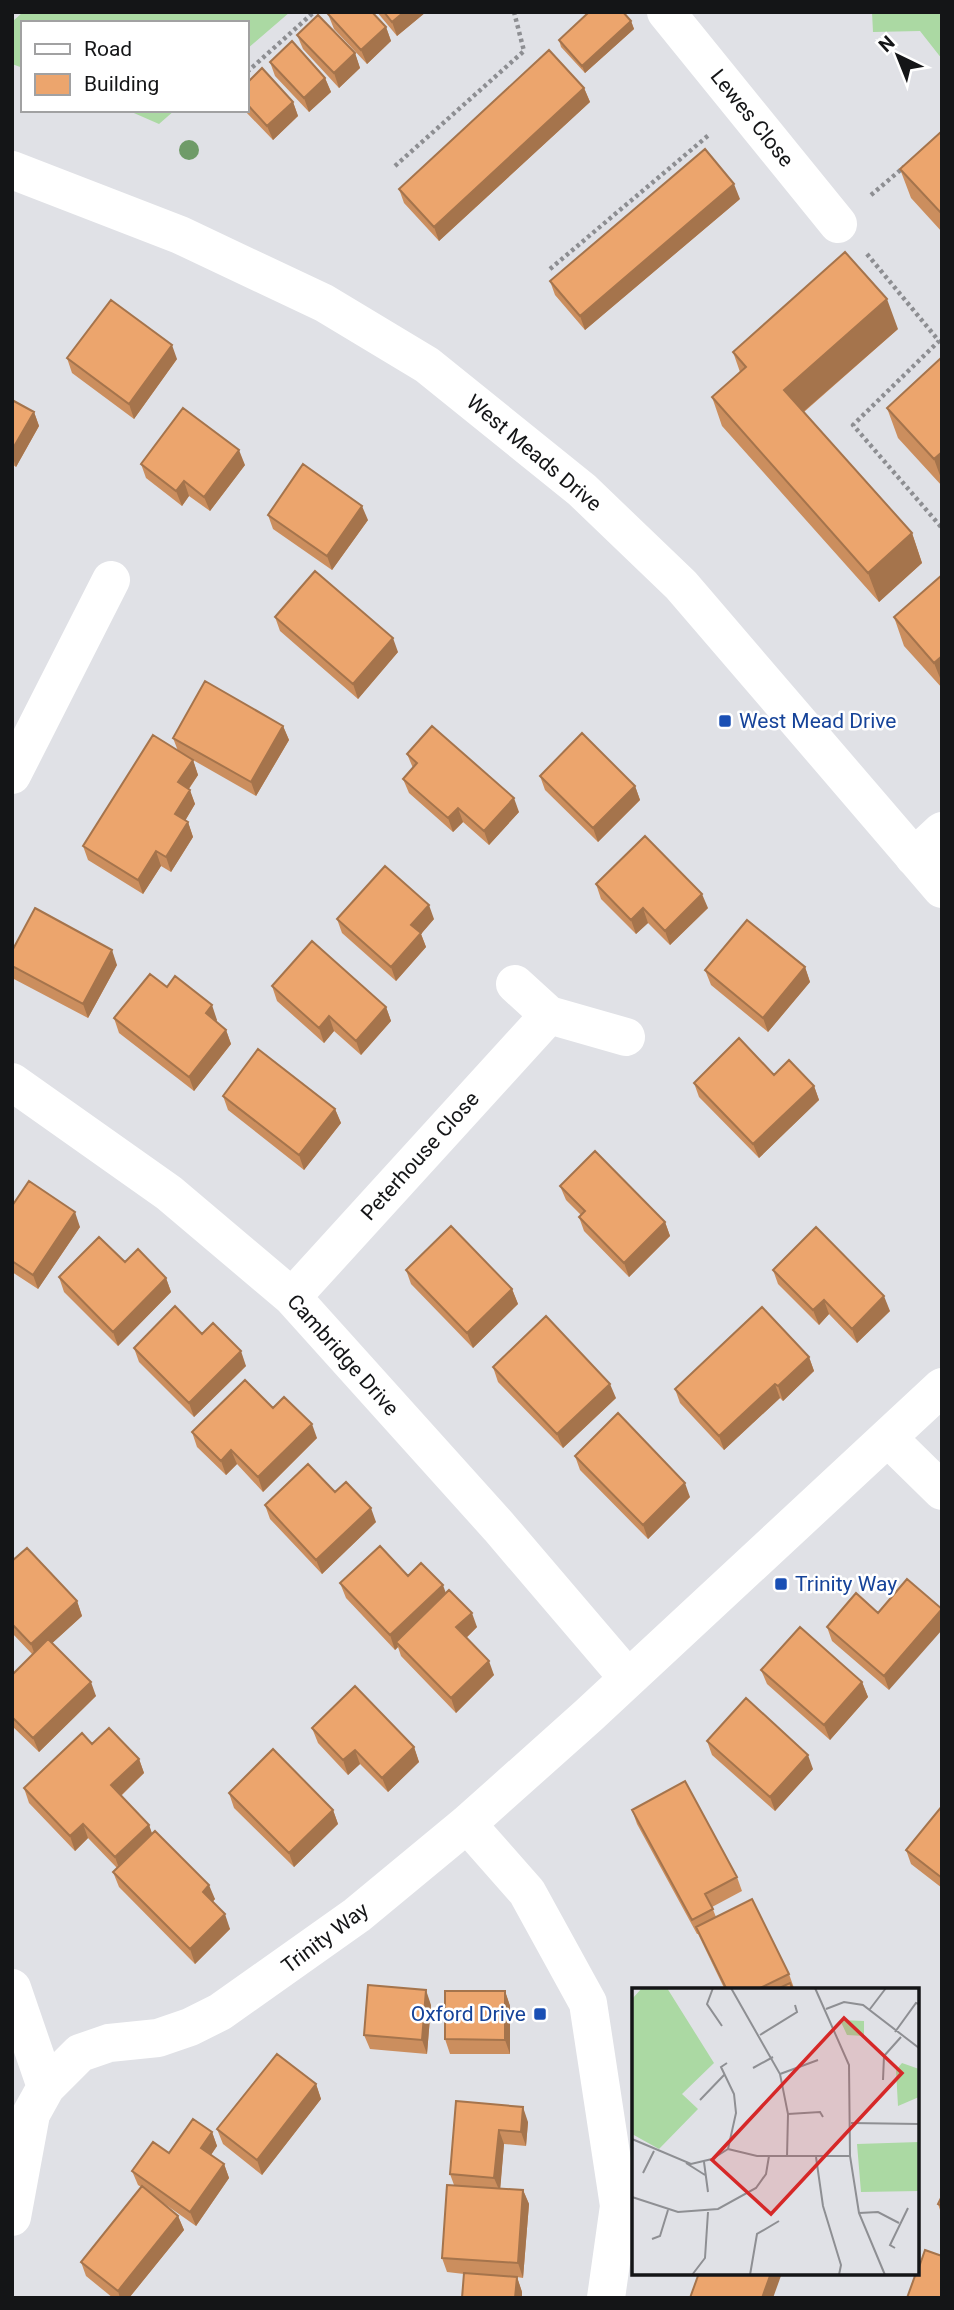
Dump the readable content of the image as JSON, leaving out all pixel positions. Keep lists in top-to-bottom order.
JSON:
{
  "streets": {
    "street": [
      "Lewes Close",
      "West Meads Drive",
      "Peterhouse Close",
      "Cambridge Drive",
      "Trinity Way"
    ]
  },
  "crossings": [
    ["Peterhouse Close", "Cambridge Drive"],
    ["Cambridge Drive", "Trinity Way"]
  ],
  "places": {
    "transit": ["West Mead Drive", "Trinity Way", "Oxford Drive"]
  },
  "legend": ["Road", "Building"],
  "north": "top left"
}
